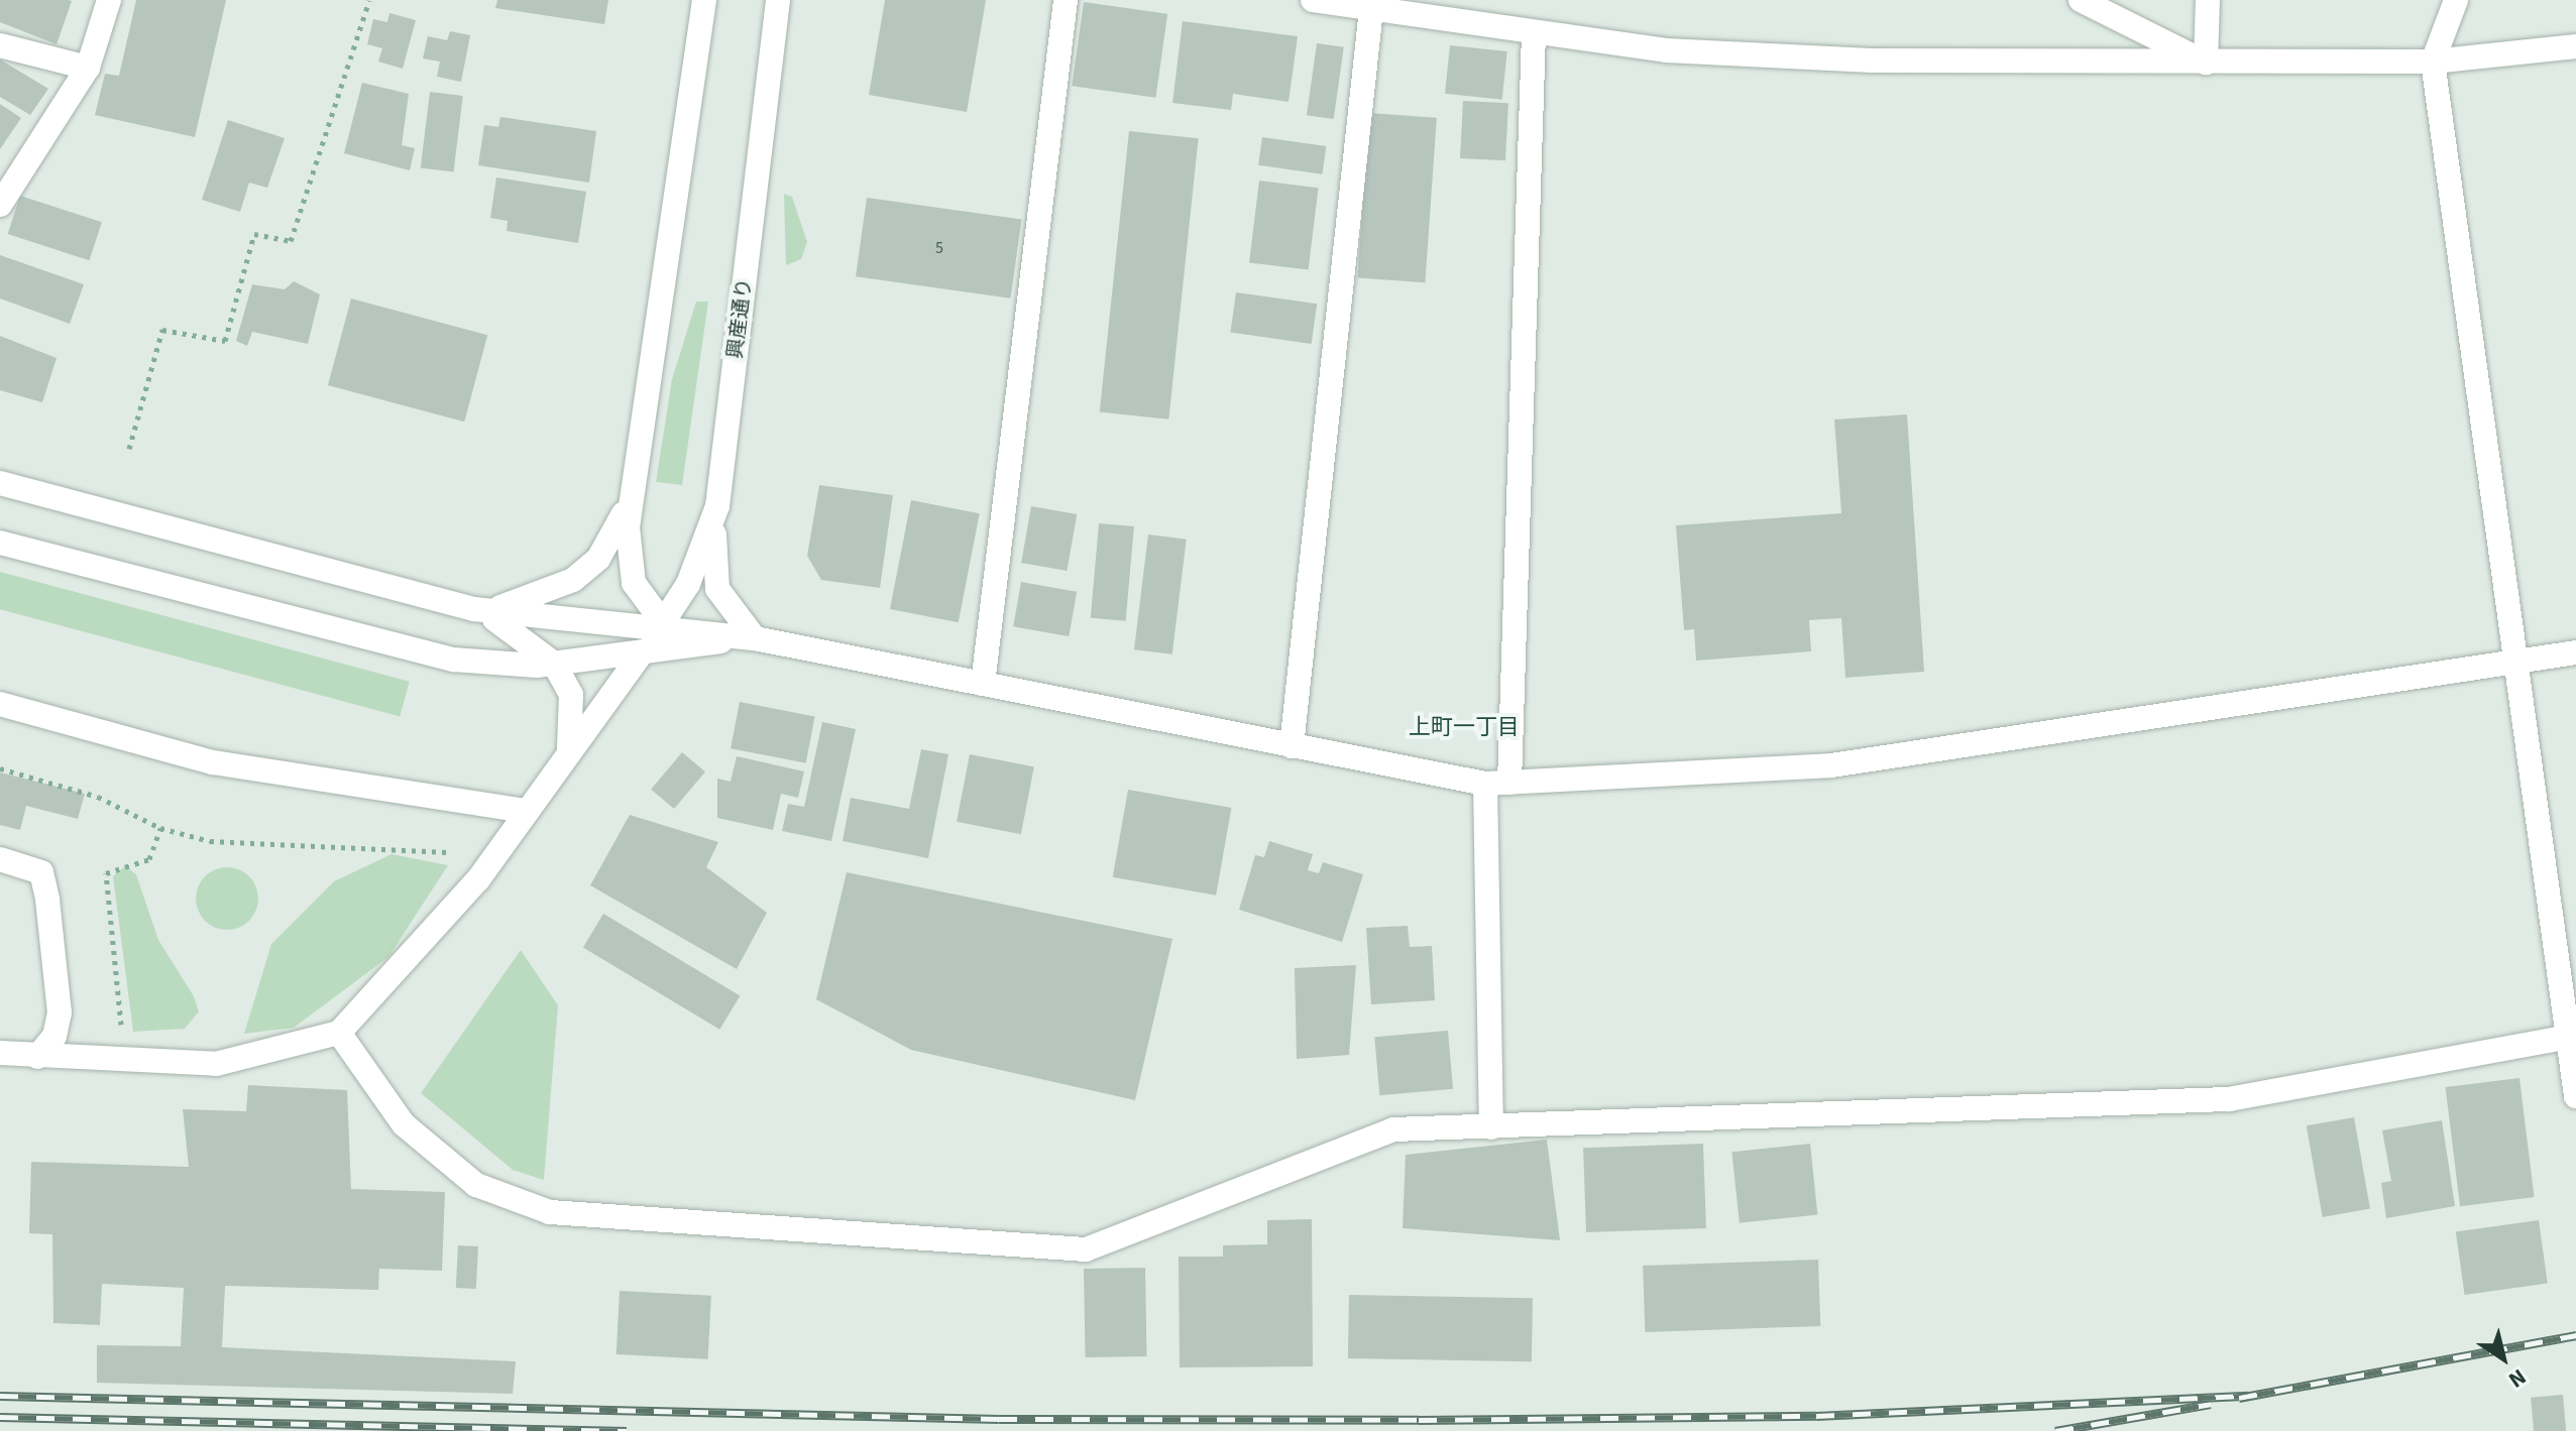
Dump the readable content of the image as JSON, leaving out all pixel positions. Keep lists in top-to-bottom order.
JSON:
{
  "streets": {
    "street": ["興産通り"]
  },
  "districts": ["上町一丁目"],
  "house_numbers": ["5"],
  "north": "bottom right"
}
